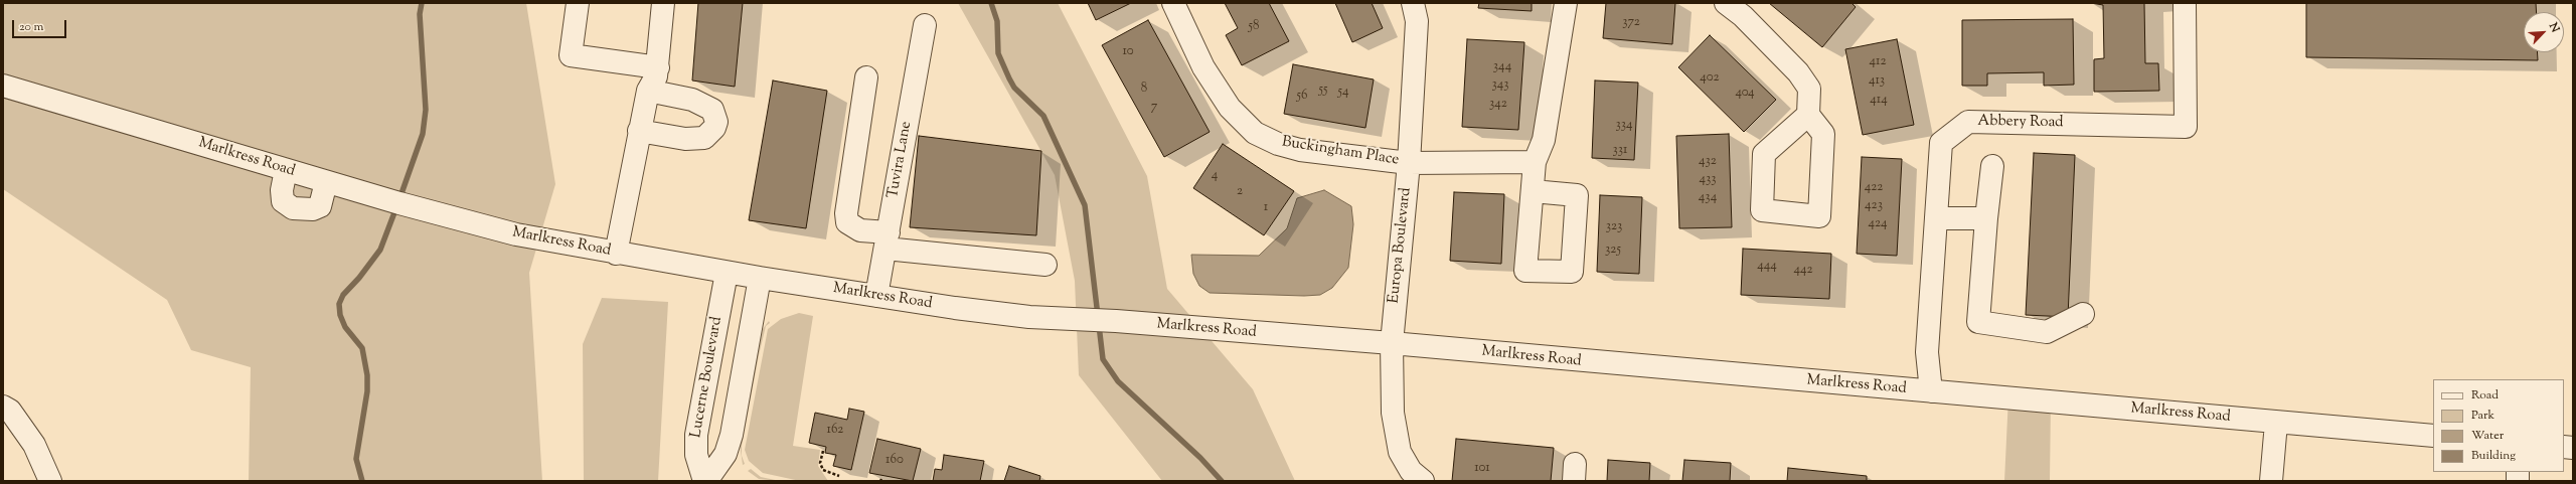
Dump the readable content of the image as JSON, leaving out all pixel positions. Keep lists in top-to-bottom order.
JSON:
{
  "streets": {
    "street": [
      "Abbery Road",
      "Buckingham Place",
      "Marlkress Road",
      "Tuvira Lane",
      "Europa Boulevard",
      "Lucerne Boulevard"
    ]
  },
  "crossings": [
    ["Abbery Road", "Marlkress Road"],
    ["Buckingham Place", "Europa Boulevard"],
    ["Marlkress Road", "Tuvira Lane"],
    ["Marlkress Road", "Europa Boulevard"],
    ["Marlkress Road", "Lucerne Boulevard"]
  ],
  "house_numbers": [
    "372",
    "58",
    "10",
    "412",
    "344",
    "402",
    "413",
    "343",
    "8",
    "55",
    "54",
    "404",
    "56",
    "414",
    "342",
    "7",
    "334",
    "331",
    "432",
    "4",
    "433",
    "422",
    "2",
    "434",
    "423",
    "1",
    "424",
    "323",
    "325",
    "444",
    "442",
    "162",
    "160",
    "101"
  ],
  "legend": [
    "Road",
    "Park",
    "Water",
    "Building"
  ],
  "scale_bar": "20 m",
  "north": "top right"
}
